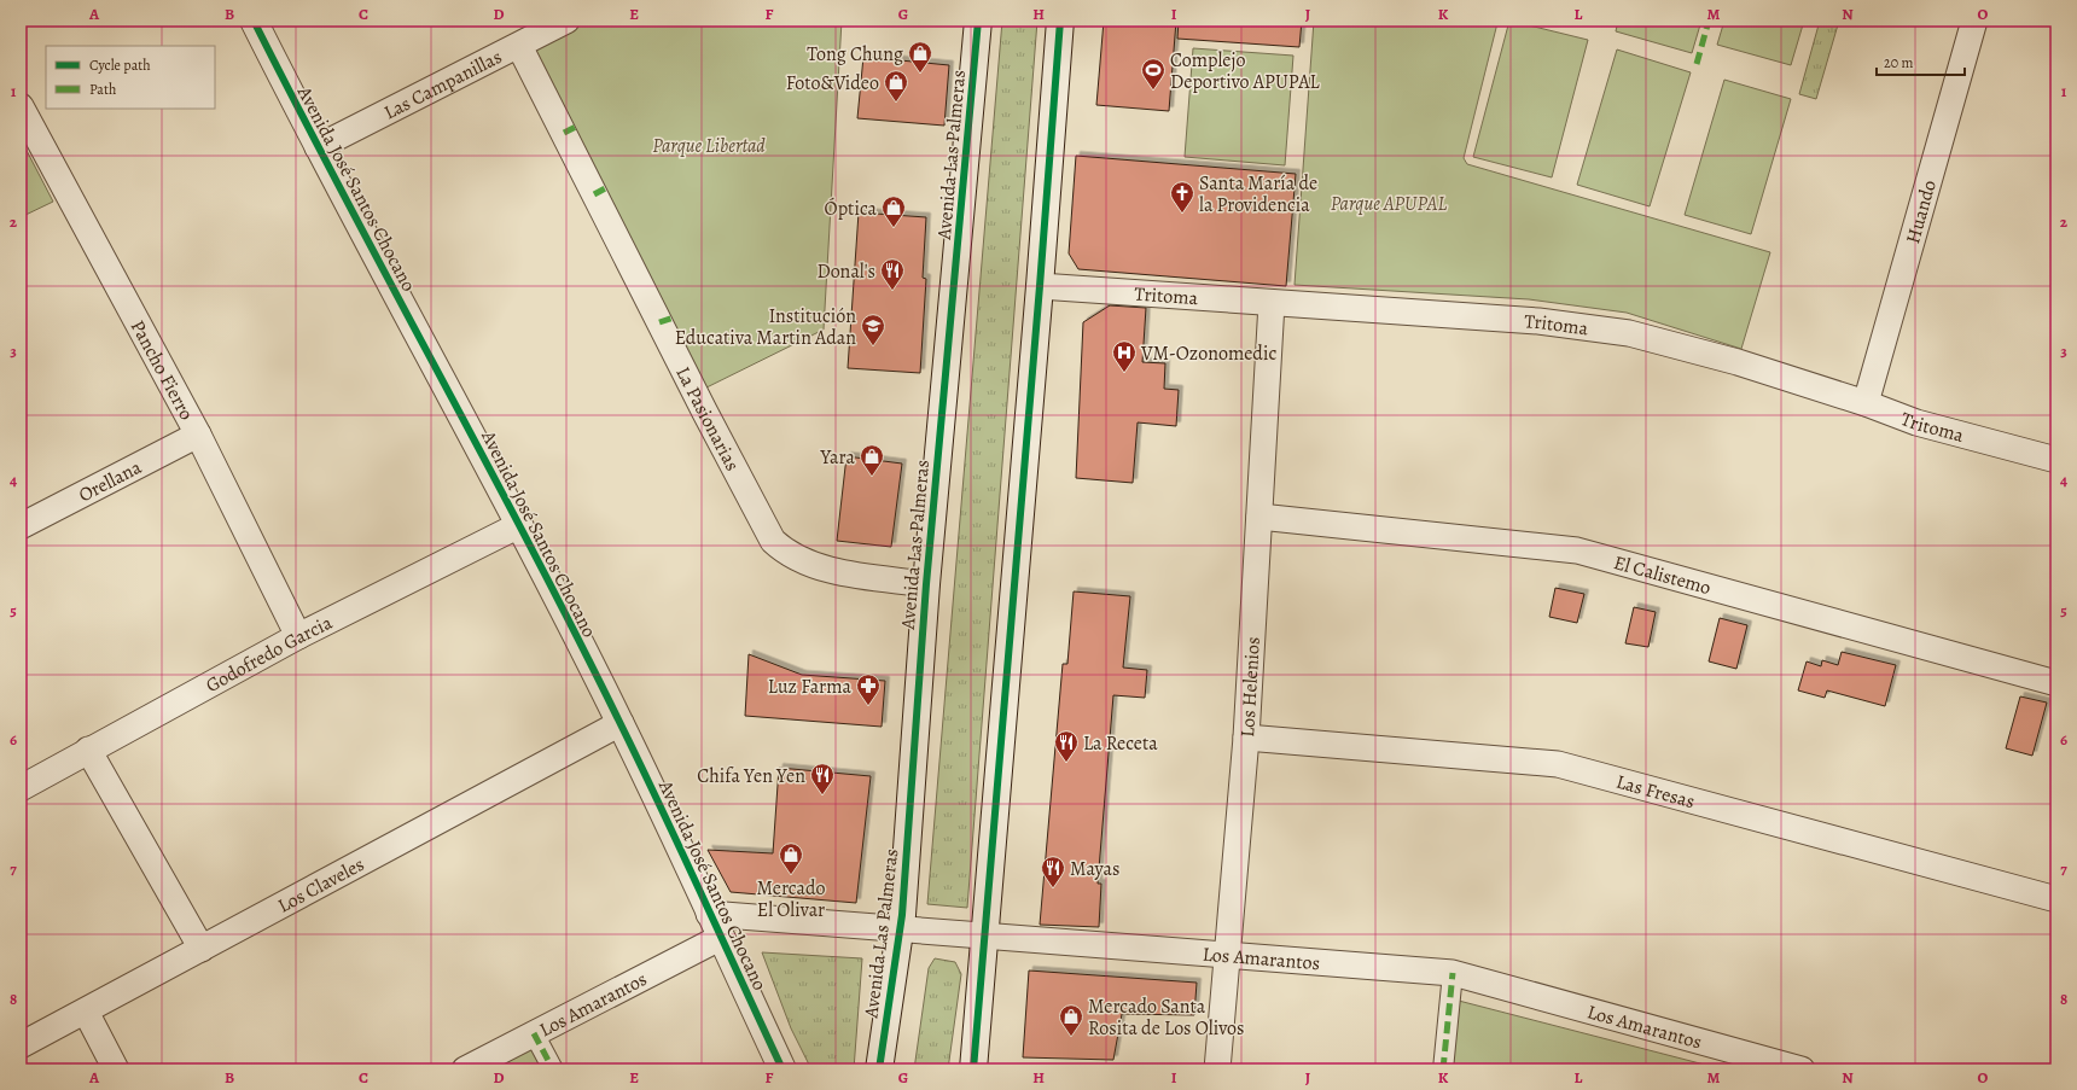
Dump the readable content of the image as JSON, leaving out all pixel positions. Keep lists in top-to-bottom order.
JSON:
{
  "streets": {
    "main road": ["Avenida Las Palmeras", "Avenida José Santos Chocano"],
    "street": [
      "Las Campanillas",
      "Huando",
      "Tritoma",
      "Pancho Fierro",
      "La Pasionarias",
      "Orellana",
      "El Calistemo",
      "Godofredo Garcia",
      "Los Helenios",
      "Las Fresas",
      "Los Claveles",
      "Los Amarantos"
    ]
  },
  "crossings": [
    ["Las Campanillas", "Avenida José Santos Chocano"],
    ["Las Campanillas", "La Pasionarias"],
    ["Avenida Las Palmeras", "La Pasionarias"],
    ["Avenida Las Palmeras", "Los Amarantos"],
    ["Avenida José Santos Chocano", "Godofredo Garcia"],
    ["Avenida José Santos Chocano", "Los Claveles"],
    ["Avenida José Santos Chocano", "Los Amarantos"],
    ["Huando", "Tritoma"],
    ["Tritoma", "Los Helenios"],
    ["Pancho Fierro", "Orellana"],
    ["Pancho Fierro", "Godofredo Garcia"],
    ["El Calistemo", "Los Helenios"],
    ["Los Helenios", "Las Fresas"],
    ["Los Helenios", "Los Amarantos"]
  ],
  "parks": ["Parque Libertad", "Parque APUPAL"],
  "places": {
    "shop": [
      "Tong Chung",
      "Foto&Video",
      "Óptica",
      "Yara",
      "Mercado El Olivar",
      "Mercado Santa Rosita de Los Olivos"
    ],
    "sports": ["Complejo Deportivo APUPAL"],
    "church": ["Santa María de la Providencia"],
    "restaurant": [
      "Donal's",
      "La Receta",
      "Chifa Yen Yen",
      "Mayas"
    ],
    "school or university": ["Institución Educativa Martin Adan"],
    "hospital": ["VM-Ozonomedic"],
    "pharmacy": ["Luz Farma"]
  },
  "legend": ["Cycle path", "Path"],
  "scale_bar": "20 m",
  "grid": {
    "columns": [
      "A",
      "B",
      "C",
      "D",
      "E",
      "F",
      "G",
      "H",
      "I",
      "J",
      "K",
      "L",
      "M",
      "N",
      "O"
    ],
    "rows": [
      "1",
      "2",
      "3",
      "4",
      "5",
      "6",
      "7",
      "8"
    ]
  }
}
